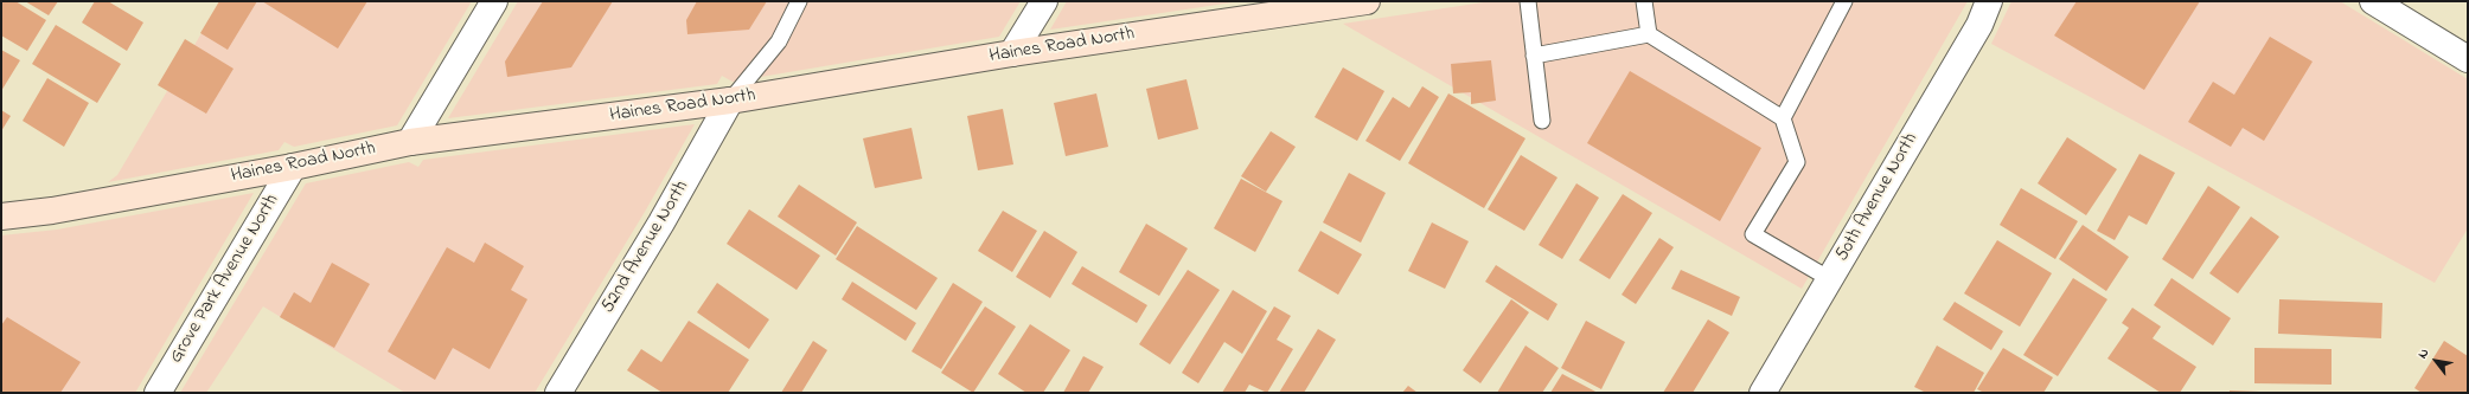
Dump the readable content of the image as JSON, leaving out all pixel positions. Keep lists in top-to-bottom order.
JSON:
{
  "streets": {
    "street": [
      "Haines Road North",
      "50th Avenue North",
      "52nd Avenue North",
      "Grove Park Avenue North"
    ]
  },
  "crossings": [
    ["Haines Road North", "52nd Avenue North"],
    ["Haines Road North", "Grove Park Avenue North"]
  ],
  "north": "top left"
}
